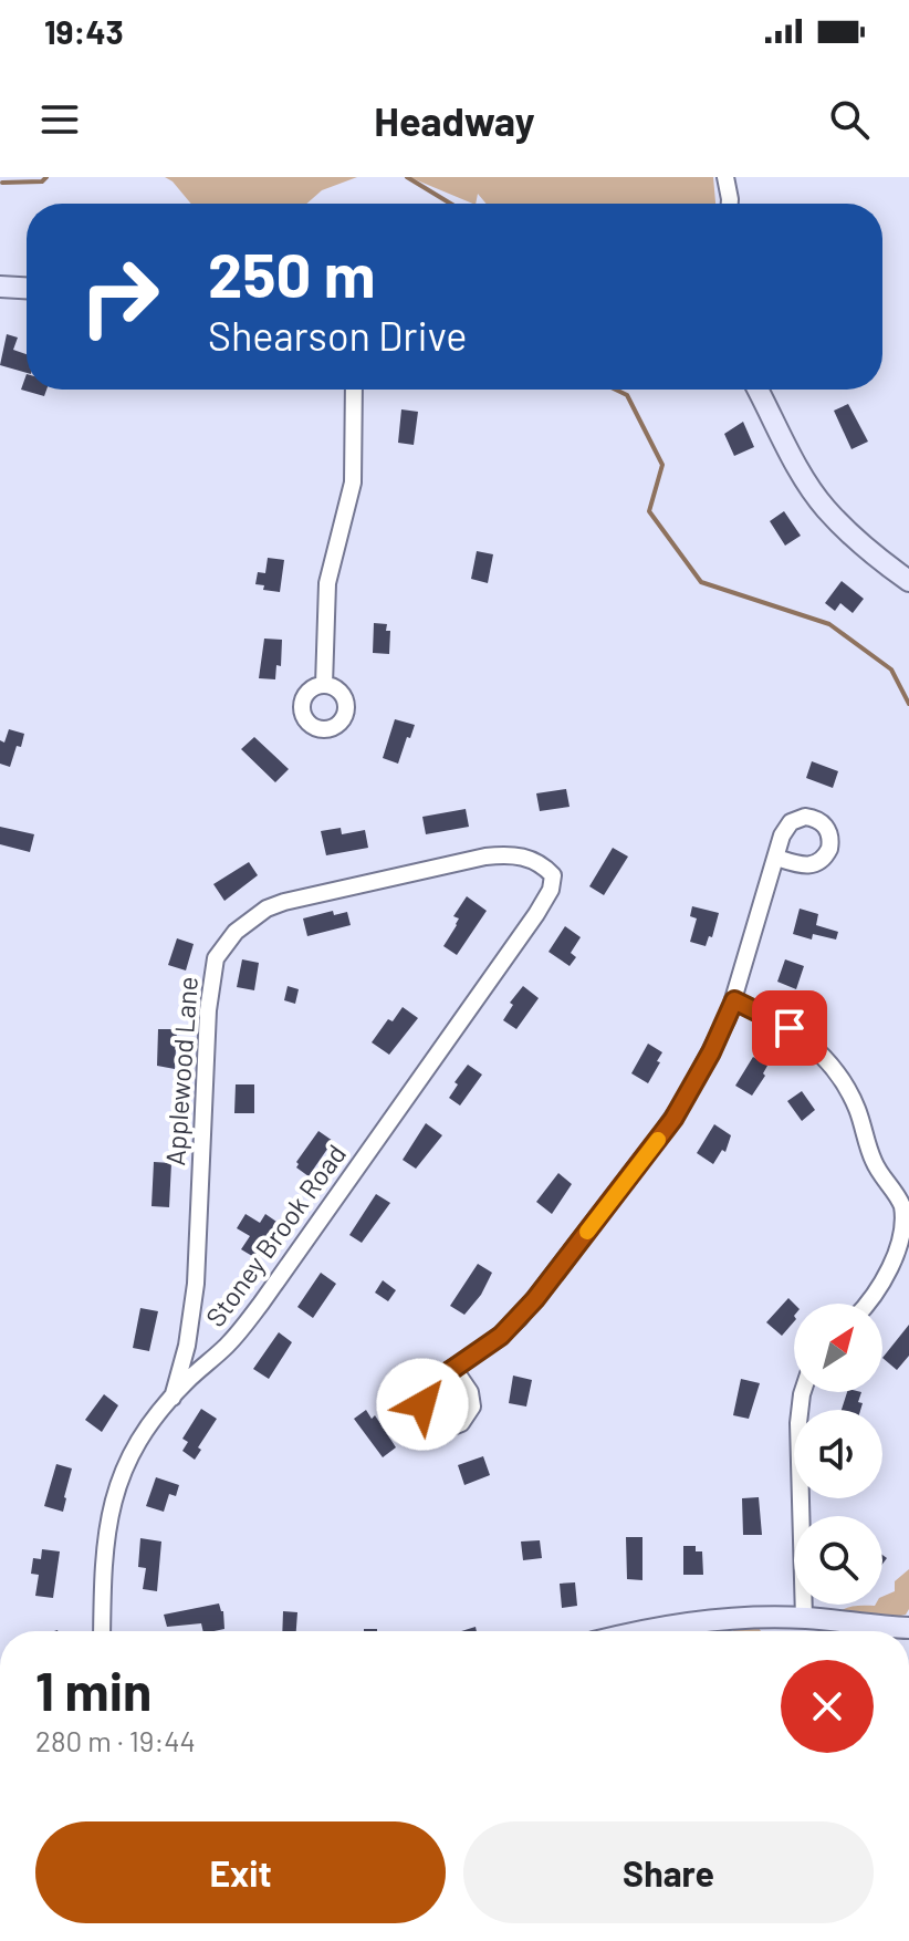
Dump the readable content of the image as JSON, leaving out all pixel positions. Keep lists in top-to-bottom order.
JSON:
{
  "streets": {
    "street": ["Applewood Lane", "Stoney Brook Road"]
  },
  "crossings": [
    ["Applewood Lane", "Stoney Brook Road"]
  ],
  "north": "top right",
  "page": {
    "status": "19:43",
    "header": "Headway",
    "turn": ["250 m", "Shearson Drive"],
    "heading": ["1 min", "280 m · 19:44"],
    "buttons": ["Exit", "Share"]
  }
}
